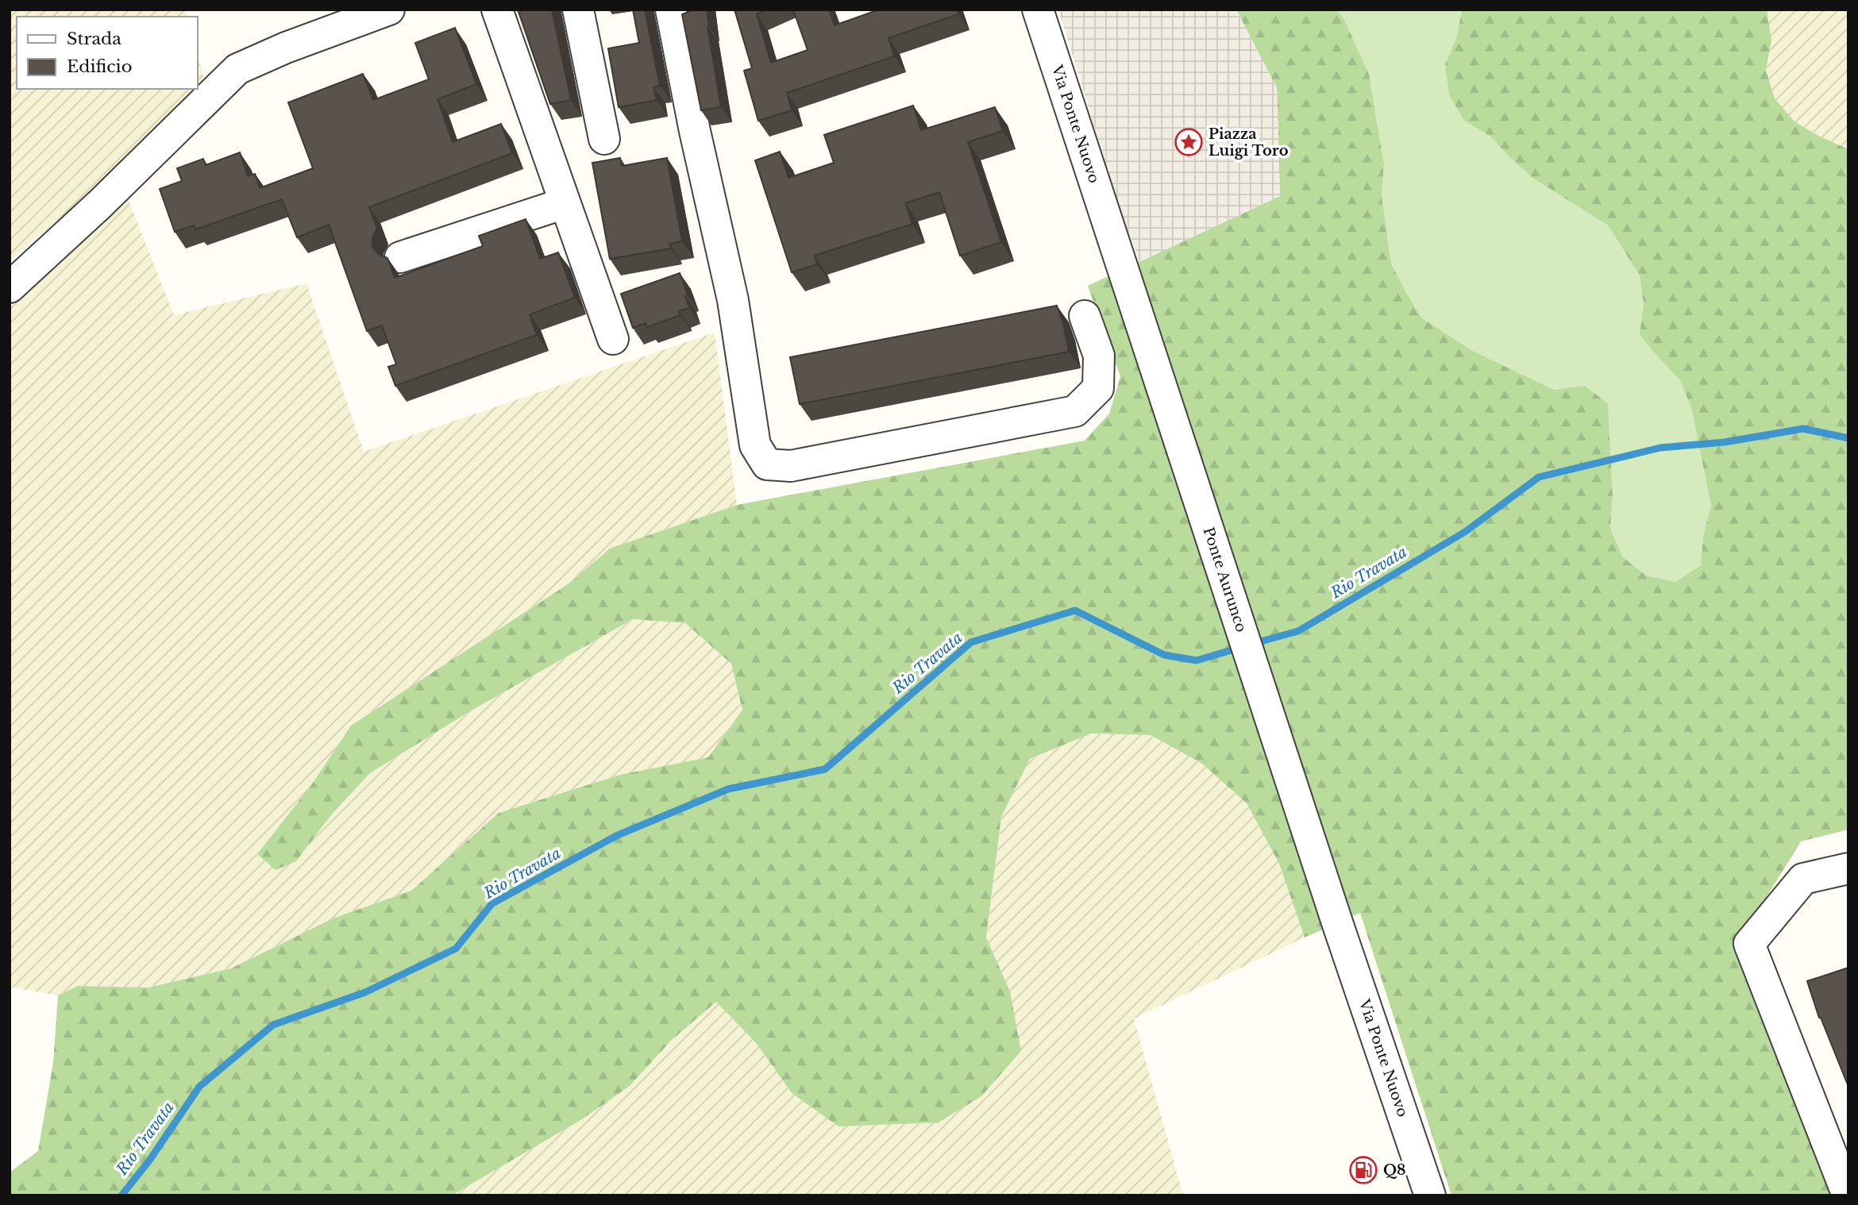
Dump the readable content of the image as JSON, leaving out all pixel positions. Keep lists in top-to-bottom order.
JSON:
{
  "streets": {
    "street": ["Via Ponte Nuovo", "Ponte Aurunco"]
  },
  "crossings": [
    ["Via Ponte Nuovo", "Ponte Aurunco"]
  ],
  "water": ["Rio Travata"],
  "places": {
    "place": ["Piazza Luigi Toro"],
    "fuel station": ["Q8"]
  },
  "legend": ["Strada", "Edificio"]
}
